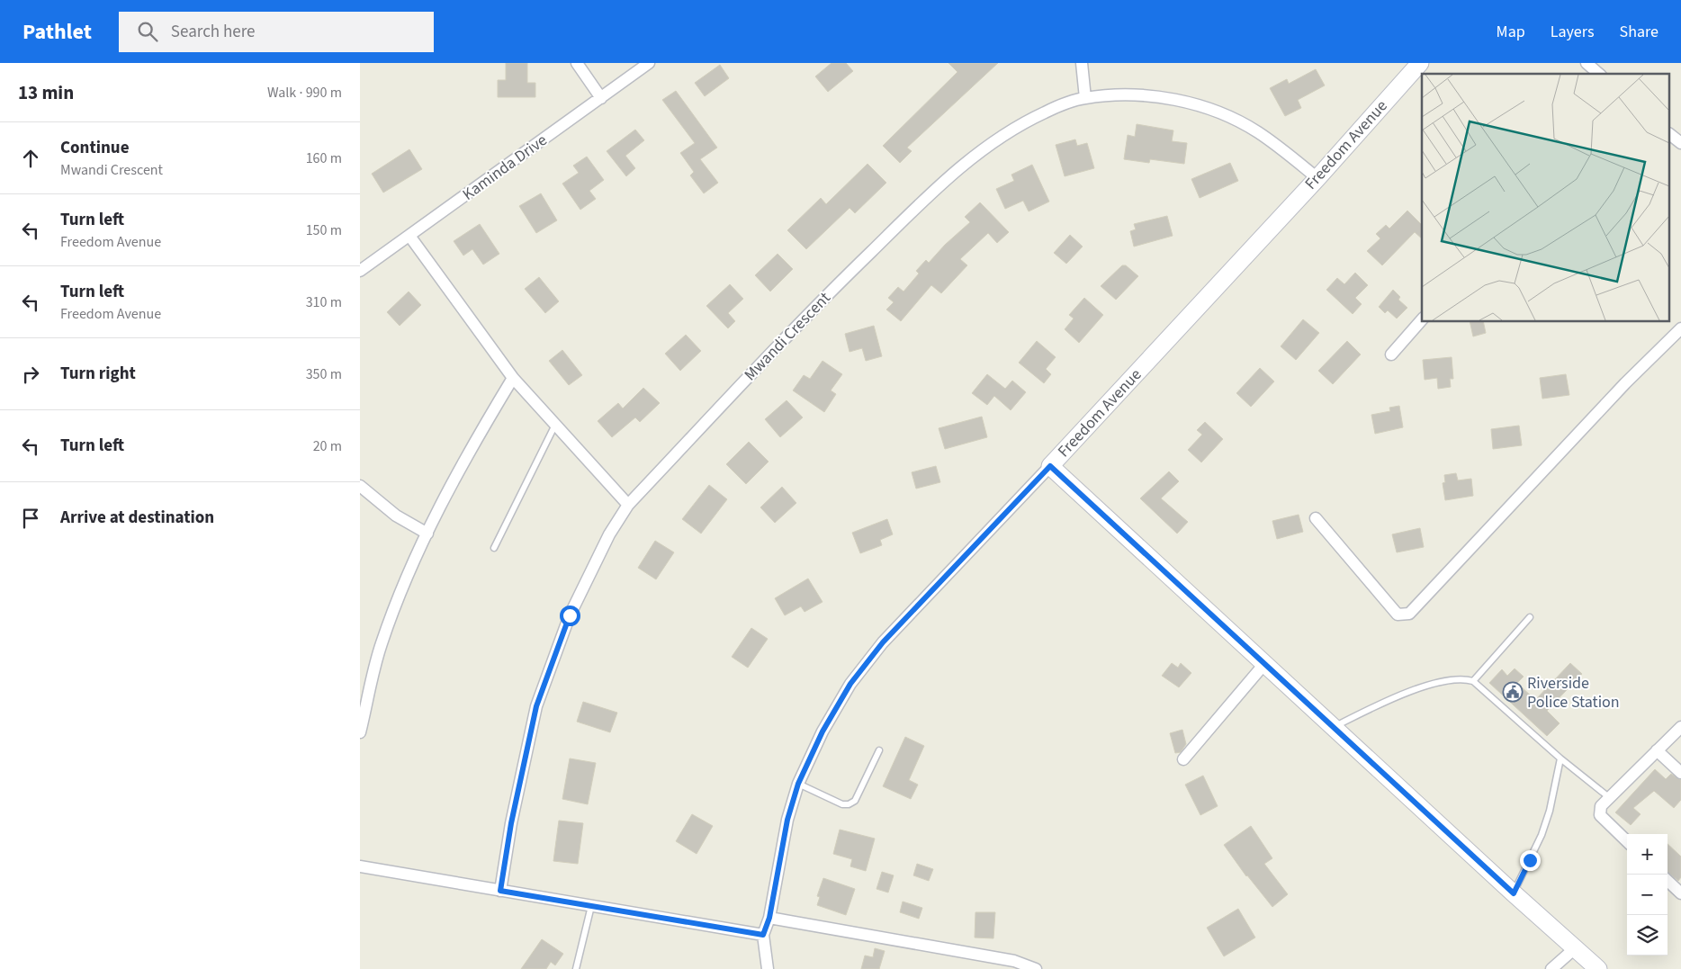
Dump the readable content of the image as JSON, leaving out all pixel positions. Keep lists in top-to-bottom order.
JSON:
{
  "streets": {
    "main road": ["Freedom Avenue"],
    "street": ["Kaminda Drive", "Mwandi Crescent"]
  },
  "crossings": [
    ["Freedom Avenue", "Mwandi Crescent"]
  ],
  "places": {
    "public building": ["Riverside Police Station"]
  },
  "page": {
    "header": "Pathlet",
    "search": "Search here",
    "nav": ["Map", "Layers", "Share"],
    "heading": ["13 min", "Walk · 990 m"],
    "list": [
      ["Continue", "Mwandi Crescent", "160 m"],
      ["Turn left", "Freedom Avenue", "150 m"],
      ["Turn left", "Freedom Avenue", "310 m"],
      ["Turn right", "350 m"],
      ["Turn left", "20 m"],
      "Arrive at destination"
    ],
    "map_buttons": ["+", "−"]
  }
}
